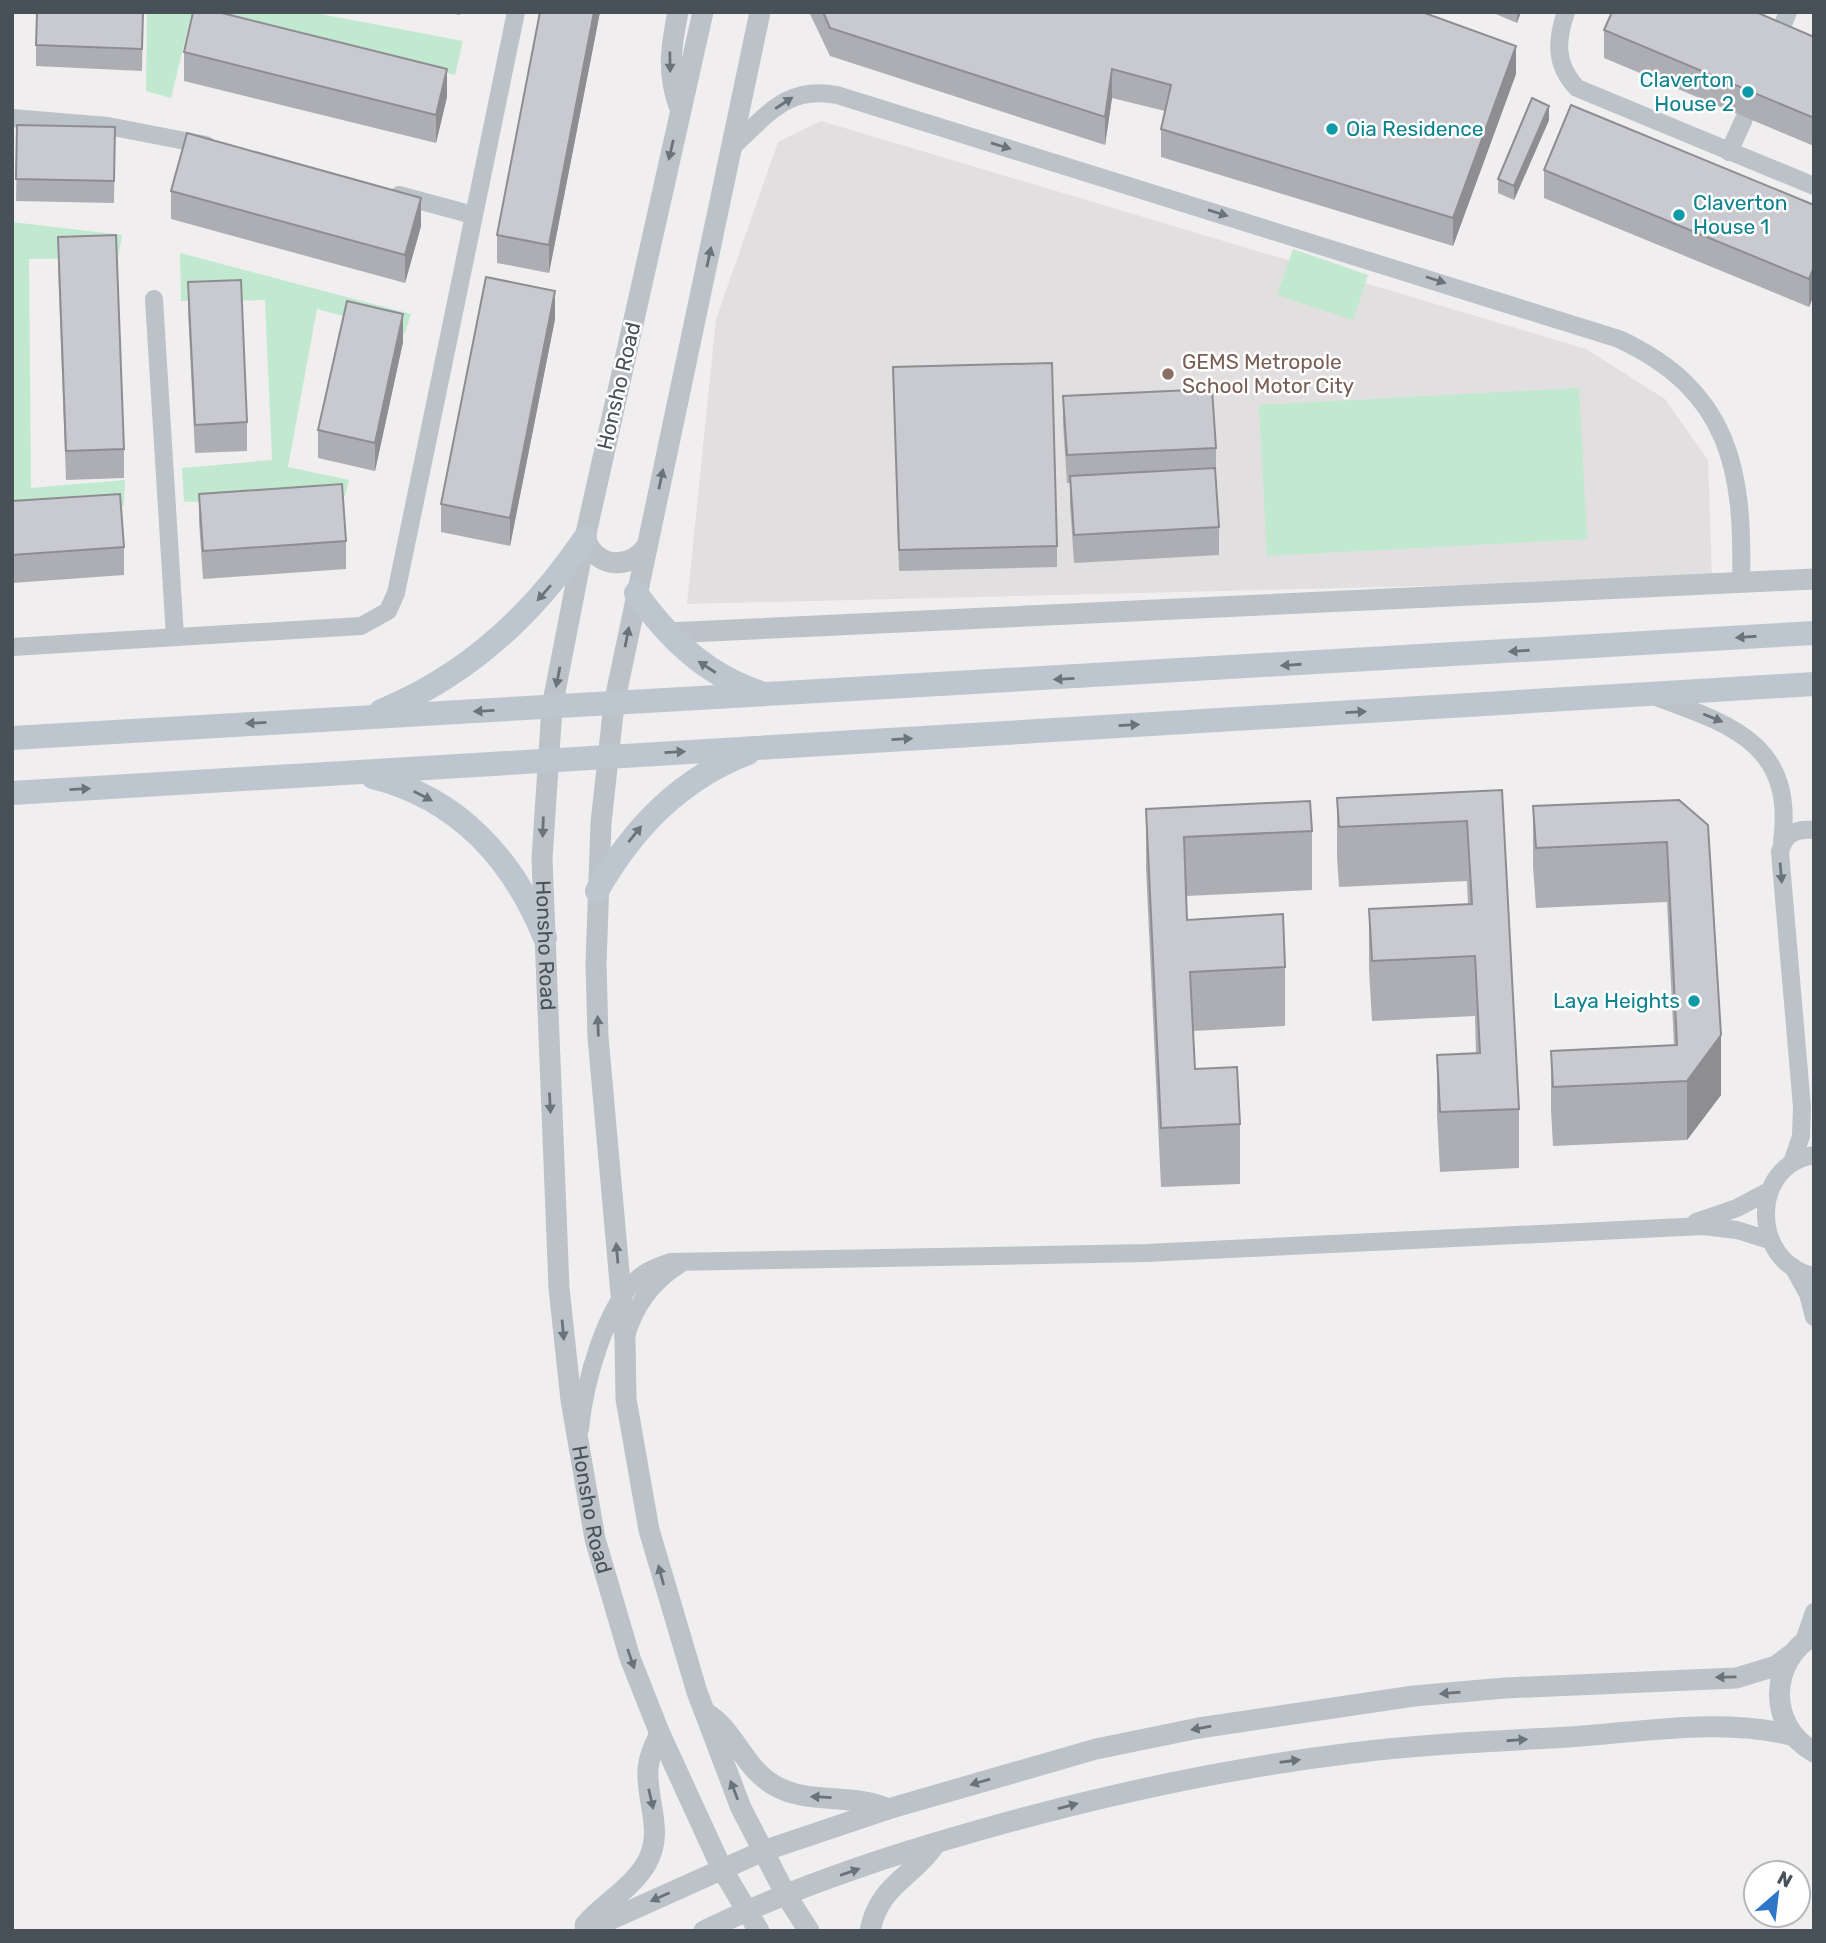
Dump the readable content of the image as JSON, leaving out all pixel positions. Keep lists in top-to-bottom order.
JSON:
{
  "streets": {
    "street": ["Honsho Road"]
  },
  "places": [
    "Claverton House 2",
    "Oia Residence",
    "Claverton House 1",
    "GEMS Metropole School Motor City",
    "Laya Heights"
  ],
  "north": "top right"
}
